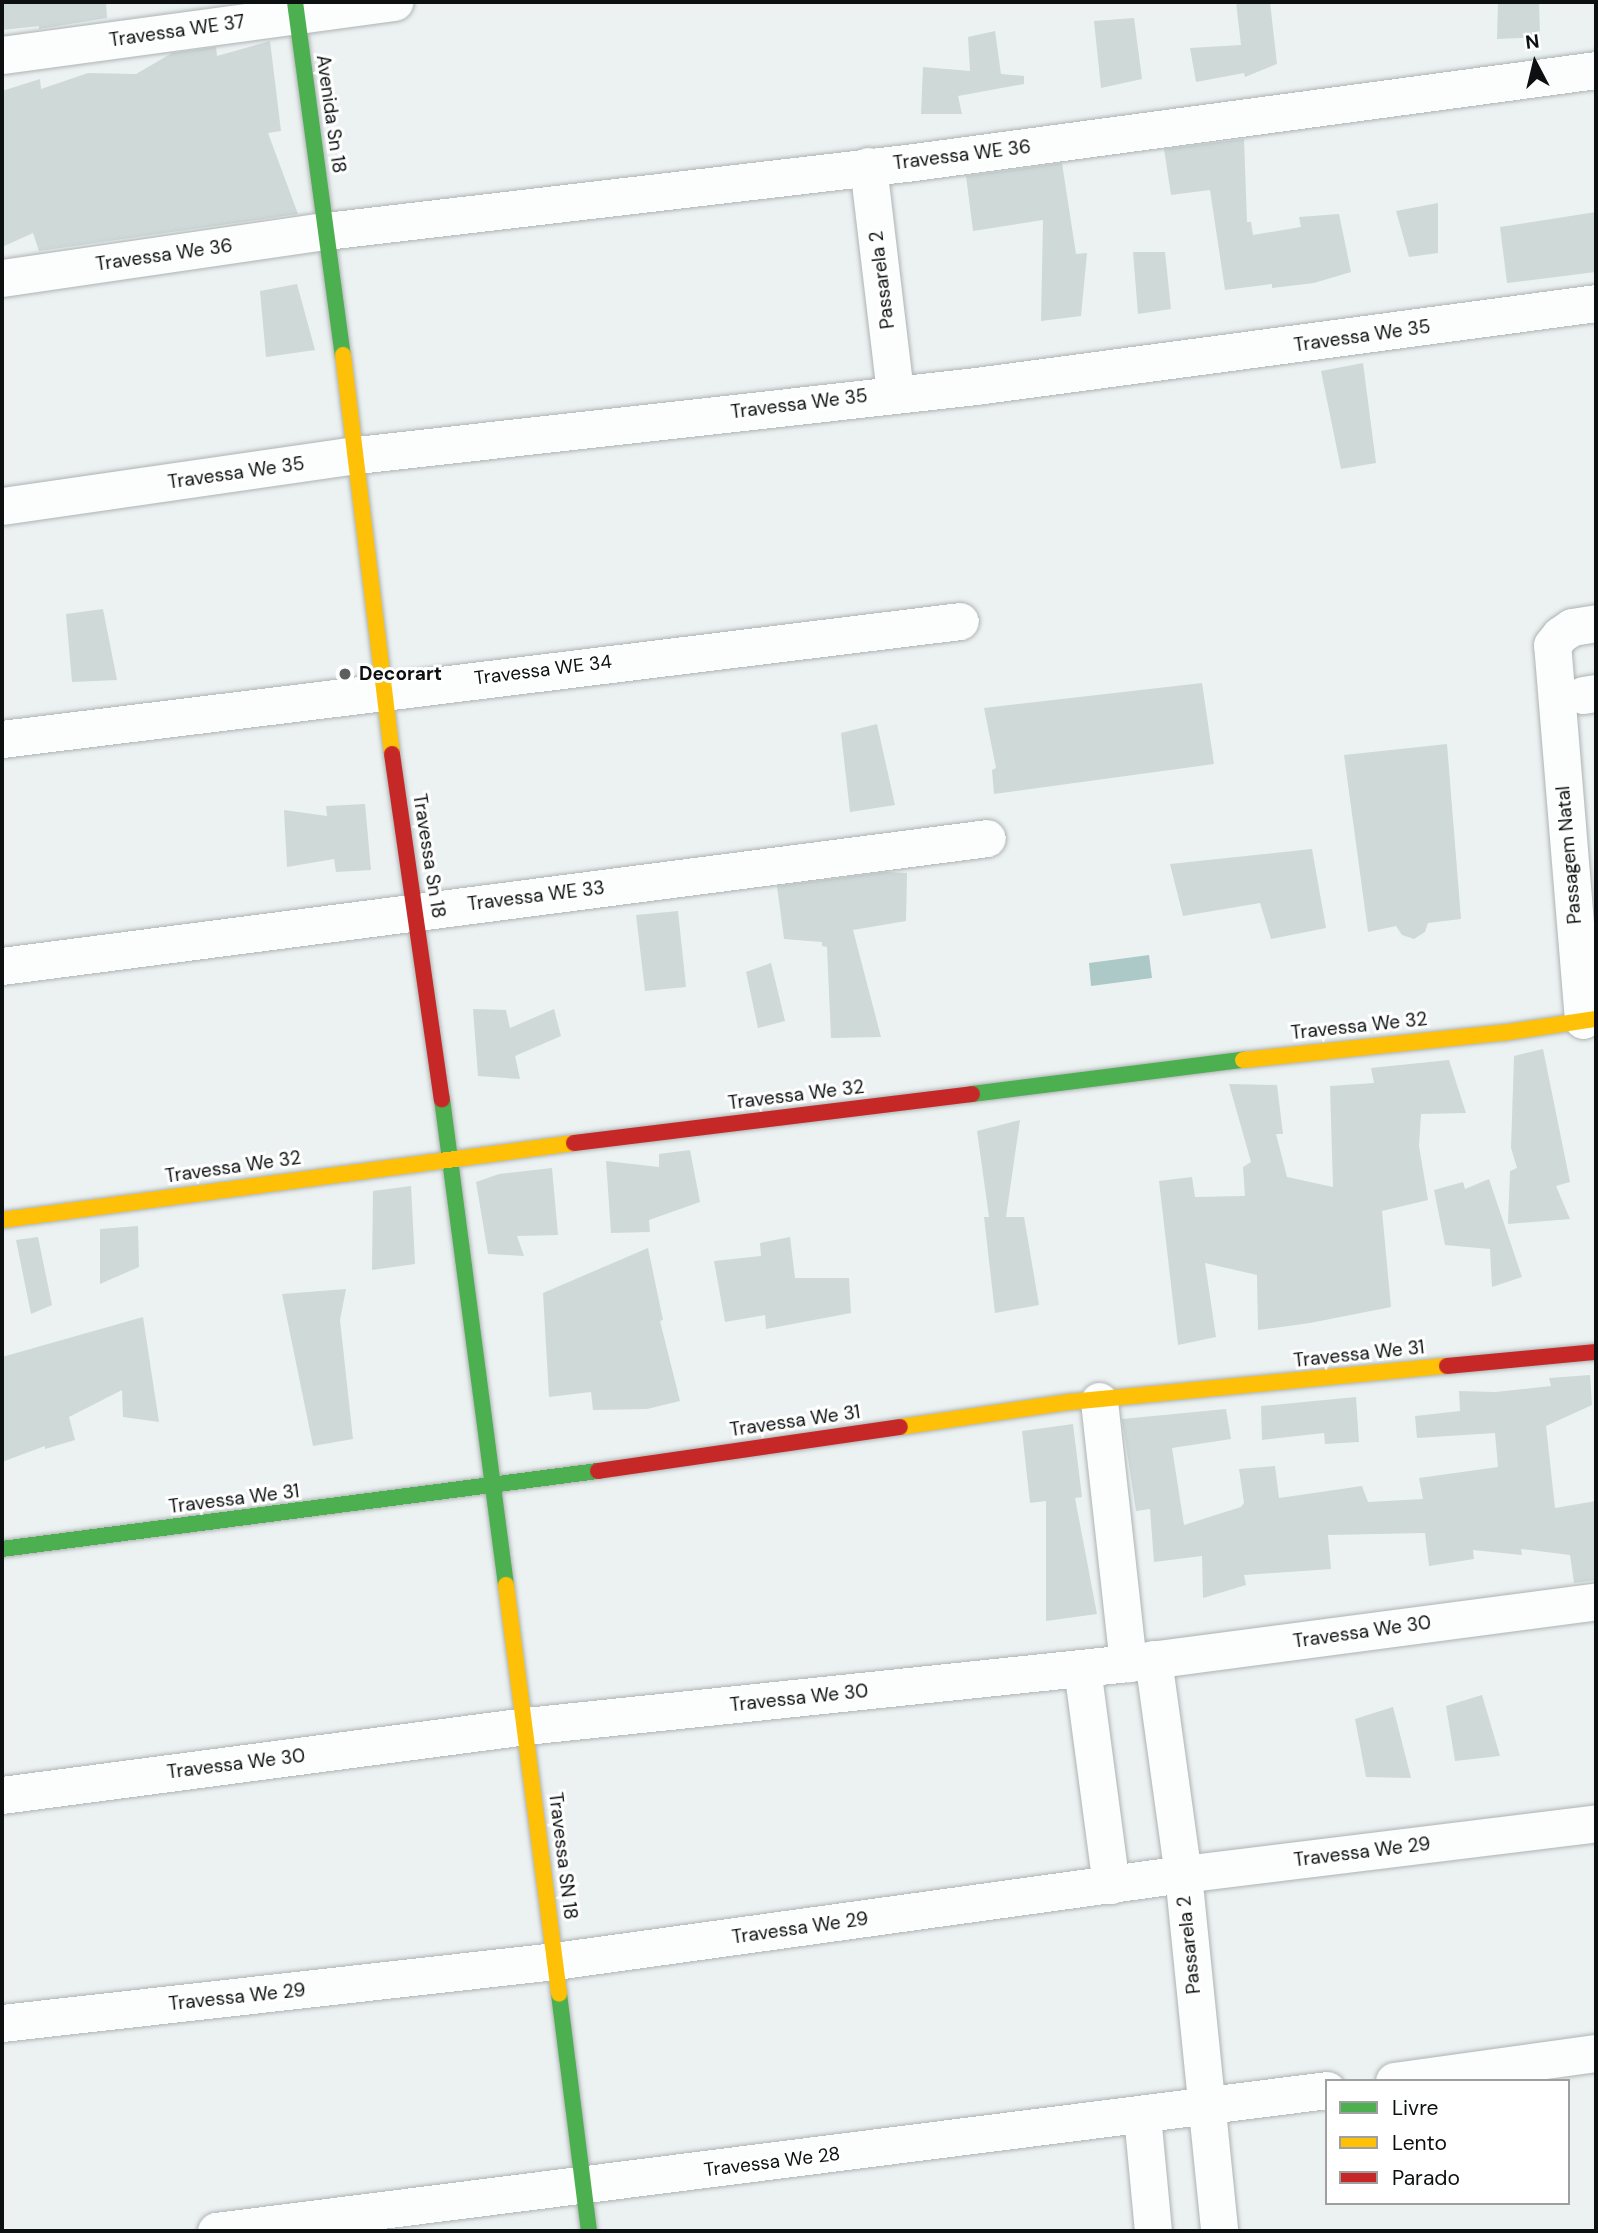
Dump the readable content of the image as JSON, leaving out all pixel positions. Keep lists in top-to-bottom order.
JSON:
{
  "streets": {
    "street": [
      "Travessa WE 37",
      "Avenida Sn 18",
      "Travessa WE 36",
      "Travessa We 36",
      "Passarela 2",
      "Travessa We 35",
      "Travessa WE 34",
      "Passagem Natal",
      "Travessa Sn 18",
      "Travessa WE 33",
      "Travessa We 32",
      "Travessa We 31",
      "Travessa We 30",
      "Travessa We 29",
      "Travessa SN 18",
      "Travessa We 28"
    ]
  },
  "crossings": [
    ["Travessa WE 37", "Avenida Sn 18"],
    ["Avenida Sn 18", "Travessa WE 36"],
    ["Avenida Sn 18", "Travessa We 36"],
    ["Avenida Sn 18", "Travessa Sn 18"],
    ["Travessa WE 36", "Travessa We 36"],
    ["Travessa WE 36", "Passarela 2"],
    ["Travessa WE 36", "Travessa Sn 18"],
    ["Travessa We 36", "Travessa Sn 18"],
    ["Passarela 2", "Travessa We 35"],
    ["Passarela 2", "Travessa We 31"],
    ["Passarela 2", "Travessa We 30"],
    ["Passarela 2", "Travessa We 29"],
    ["Passarela 2", "Travessa We 28"],
    ["Travessa We 35", "Travessa Sn 18"],
    ["Travessa WE 34", "Travessa Sn 18"],
    ["Passagem Natal", "Travessa We 32"],
    ["Travessa Sn 18", "Travessa WE 33"],
    ["Travessa Sn 18", "Travessa We 32"],
    ["Travessa Sn 18", "Travessa We 31"],
    ["Travessa Sn 18", "Travessa SN 18"],
    ["Travessa We 31", "Travessa SN 18"],
    ["Travessa We 30", "Travessa SN 18"],
    ["Travessa We 29", "Travessa SN 18"],
    ["Travessa SN 18", "Travessa We 28"]
  ],
  "places": ["Decorart"],
  "legend": ["Livre", "Lento", "Parado"],
  "north": "top"
}
